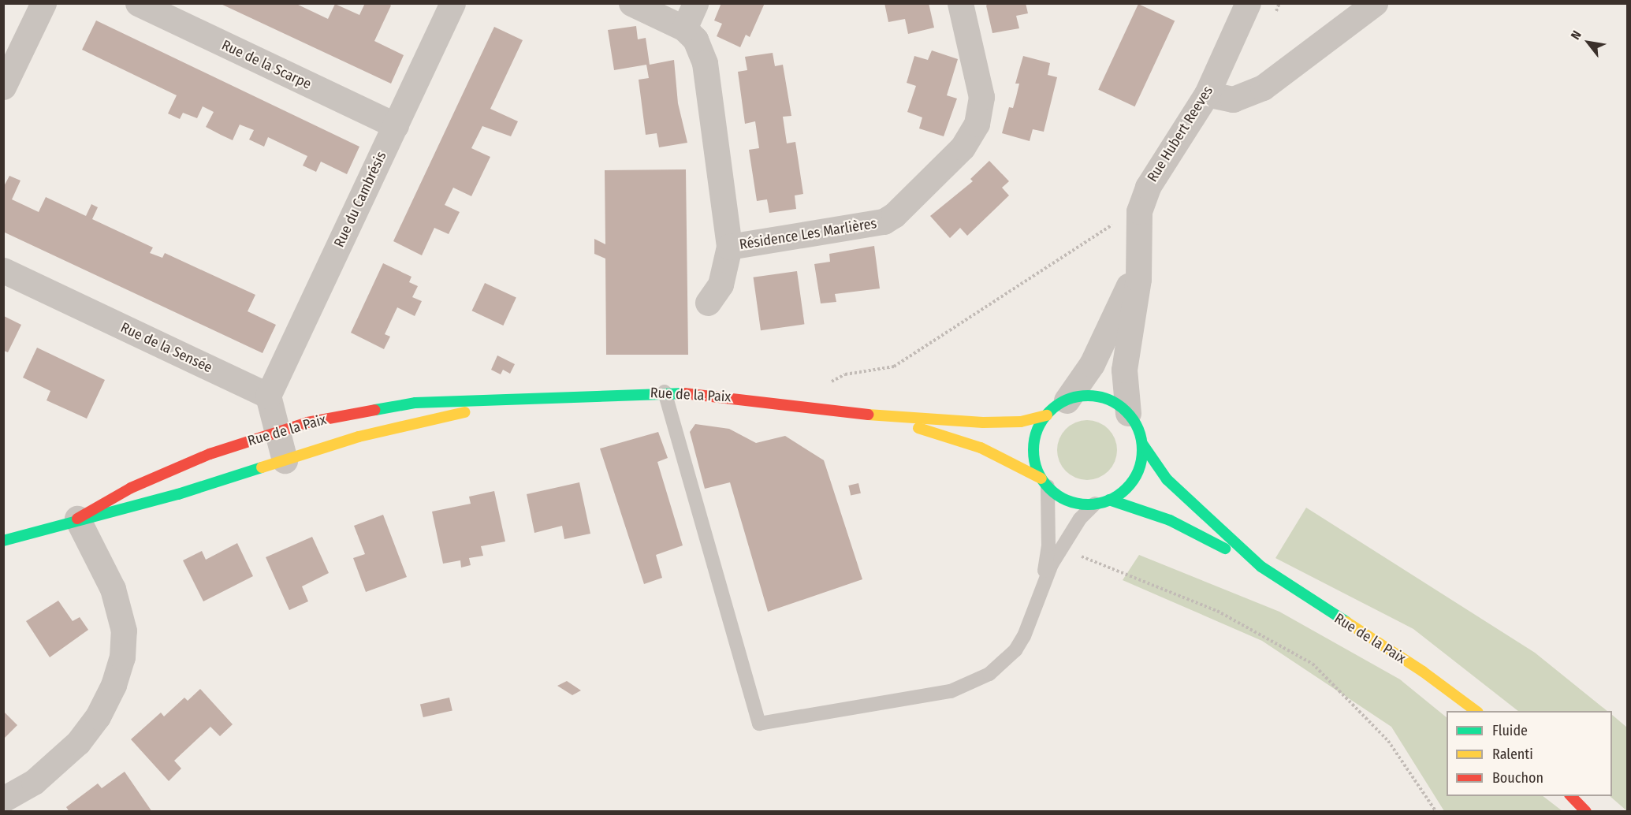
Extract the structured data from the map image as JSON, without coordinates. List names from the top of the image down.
{
  "streets": {
    "main road": ["Rue de la Paix"],
    "street": [
      "Rue de la Scarpe",
      "Rue Hubert Reeves",
      "Rue du Cambrésis",
      "Résidence Les Marlières",
      "Rue de la Sensée"
    ]
  },
  "crossings": [
    ["Rue de la Scarpe", "Rue du Cambrésis"],
    ["Rue Hubert Reeves", "Rue de la Paix"],
    ["Rue du Cambrésis", "Rue de la Sensée"]
  ],
  "legend": ["Fluide", "Ralenti", "Bouchon"],
  "north": "top left"
}
